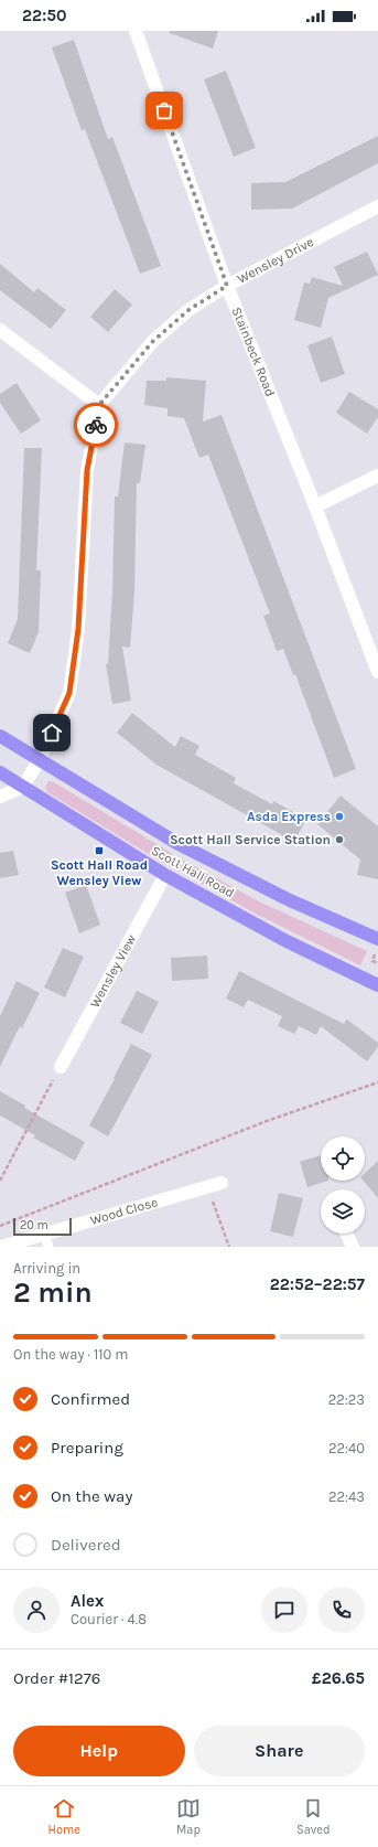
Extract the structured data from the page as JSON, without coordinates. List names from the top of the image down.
{
  "streets": {
    "highway": ["Scott Hall Road"],
    "street": [
      "Wensley Drive",
      "Stainbeck Road",
      "Wensley View",
      "Wood Close"
    ]
  },
  "crossings": [
    ["Wensley Drive", "Stainbeck Road"],
    ["Wensley Drive", "Scott Hall Road"],
    ["Scott Hall Road", "Wensley View"]
  ],
  "places": {
    "other": ["Asda Express", "Scott Hall Service Station"],
    "transit": ["Scott Hall Road Wensley View"]
  },
  "scale_bar": "20 m",
  "page": {
    "status": "22:50",
    "scale": "20 m",
    "heading": ["2 min", "Arriving in", "22:52–22:57"],
    "panel": [
      "Alex",
      "Courier · 4.8",
      "Order #1276",
      "£26.65"
    ],
    "bar": "On the way · 110 m",
    "list": [
      ["Confirmed", "22:23"],
      ["Preparing", "22:40"],
      ["On the way", "22:43"],
      "Delivered"
    ],
    "buttons": ["Help", "Share"],
    "tabs": ["Home", "Map", "Saved"]
  }
}
